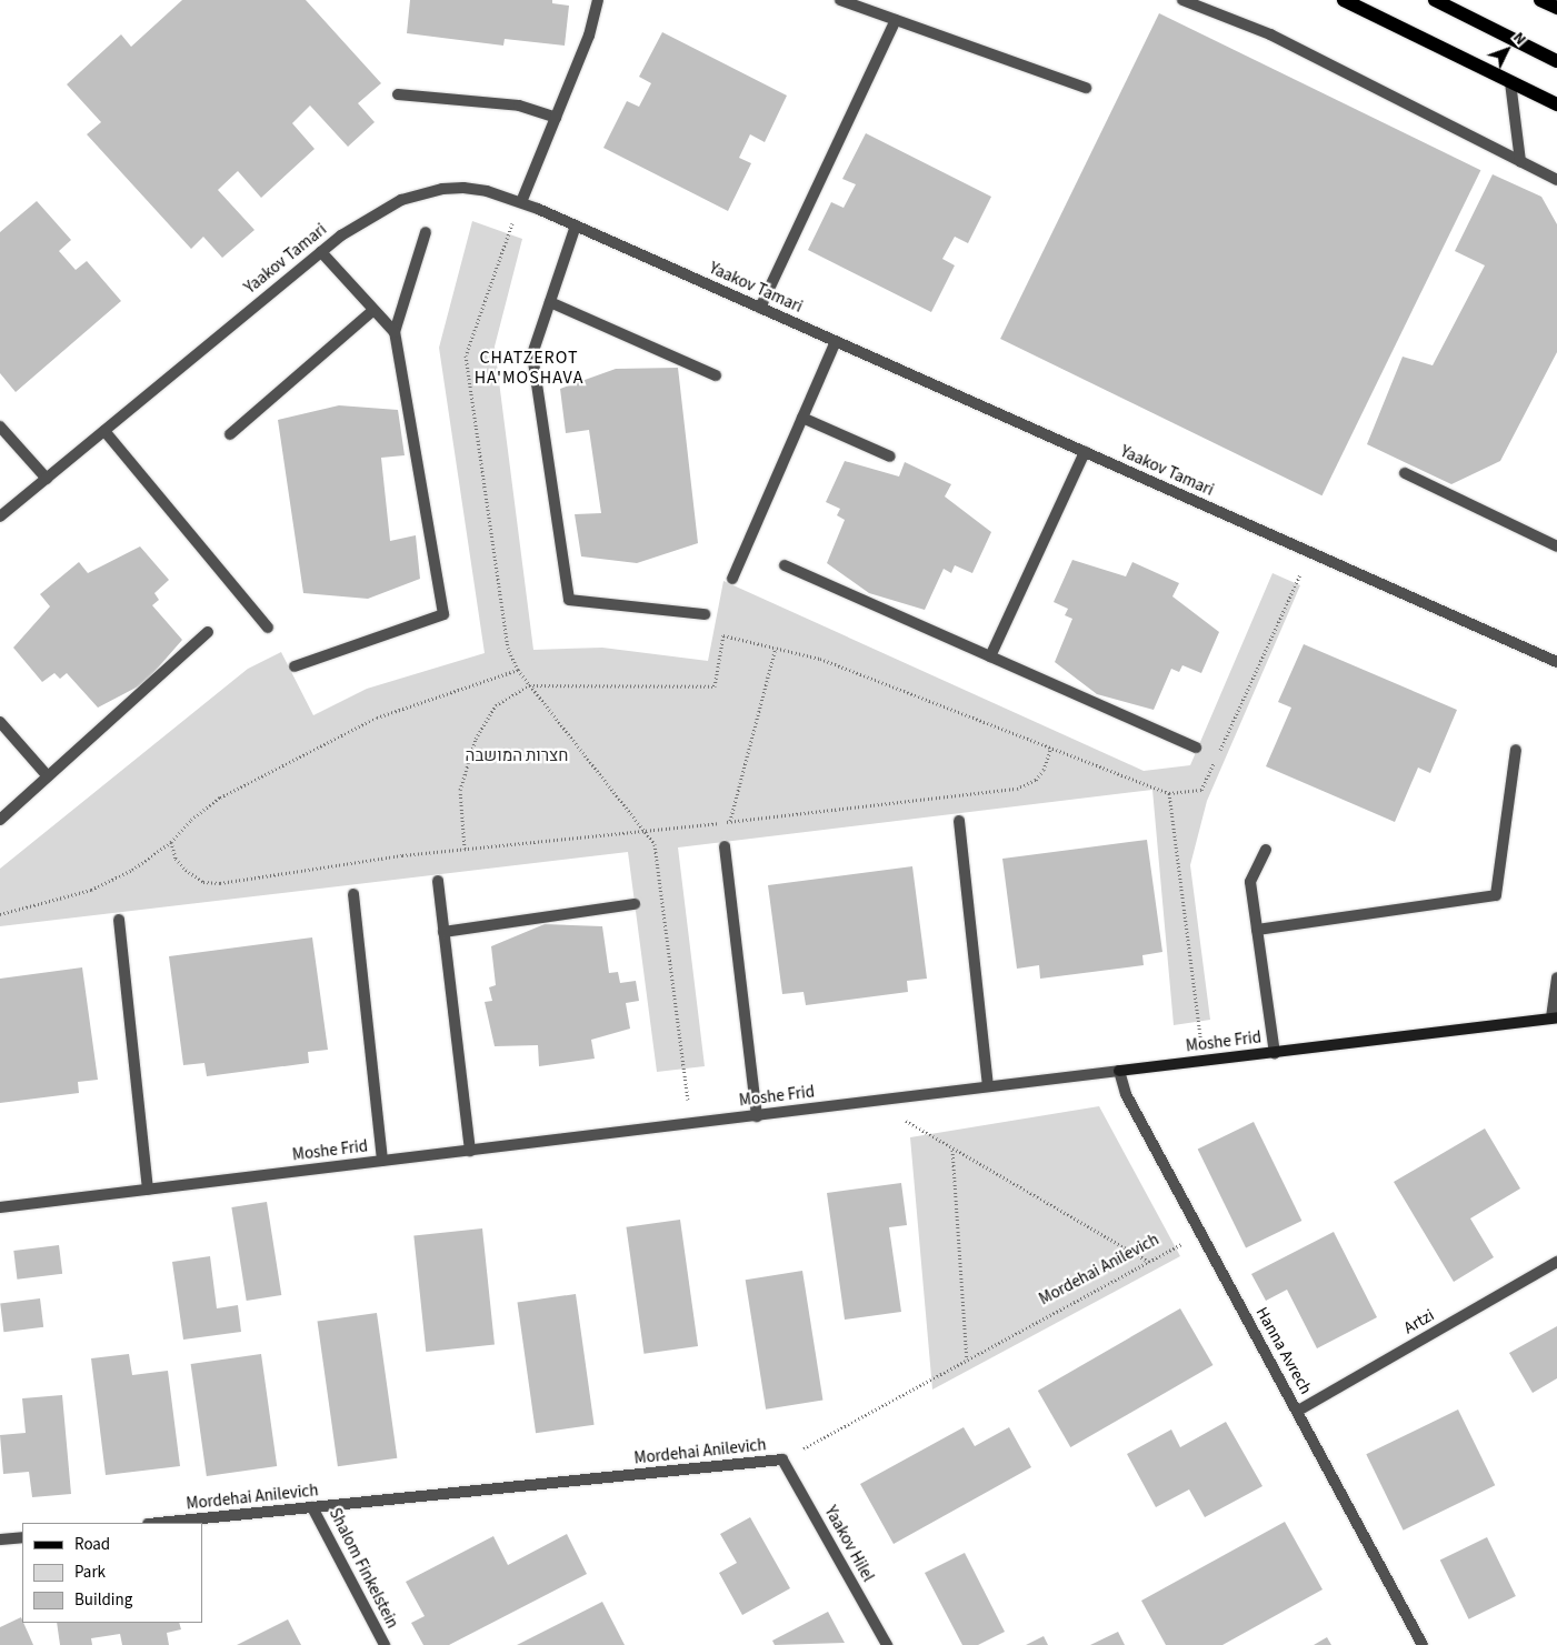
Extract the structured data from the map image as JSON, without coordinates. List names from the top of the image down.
{
  "streets": {
    "street": [
      "Yaakov Tamari",
      "Moshe Frid",
      "Mordehai Anilevich",
      "Artzi",
      "Hanna Avrech",
      "Yaakov Hilel",
      "Shalom Finkelstein"
    ]
  },
  "crossings": [
    ["Moshe Frid", "Hanna Avrech"],
    ["Mordehai Anilevich", "Hanna Avrech"],
    ["Mordehai Anilevich", "Yaakov Hilel"],
    ["Mordehai Anilevich", "Shalom Finkelstein"],
    ["Artzi", "Hanna Avrech"]
  ],
  "districts": ["CHATZEROT HA'MOSHAVA"],
  "parks": ["חצרות המושבה"],
  "legend": ["Road", "Park", "Building"],
  "north": "top right"
}
